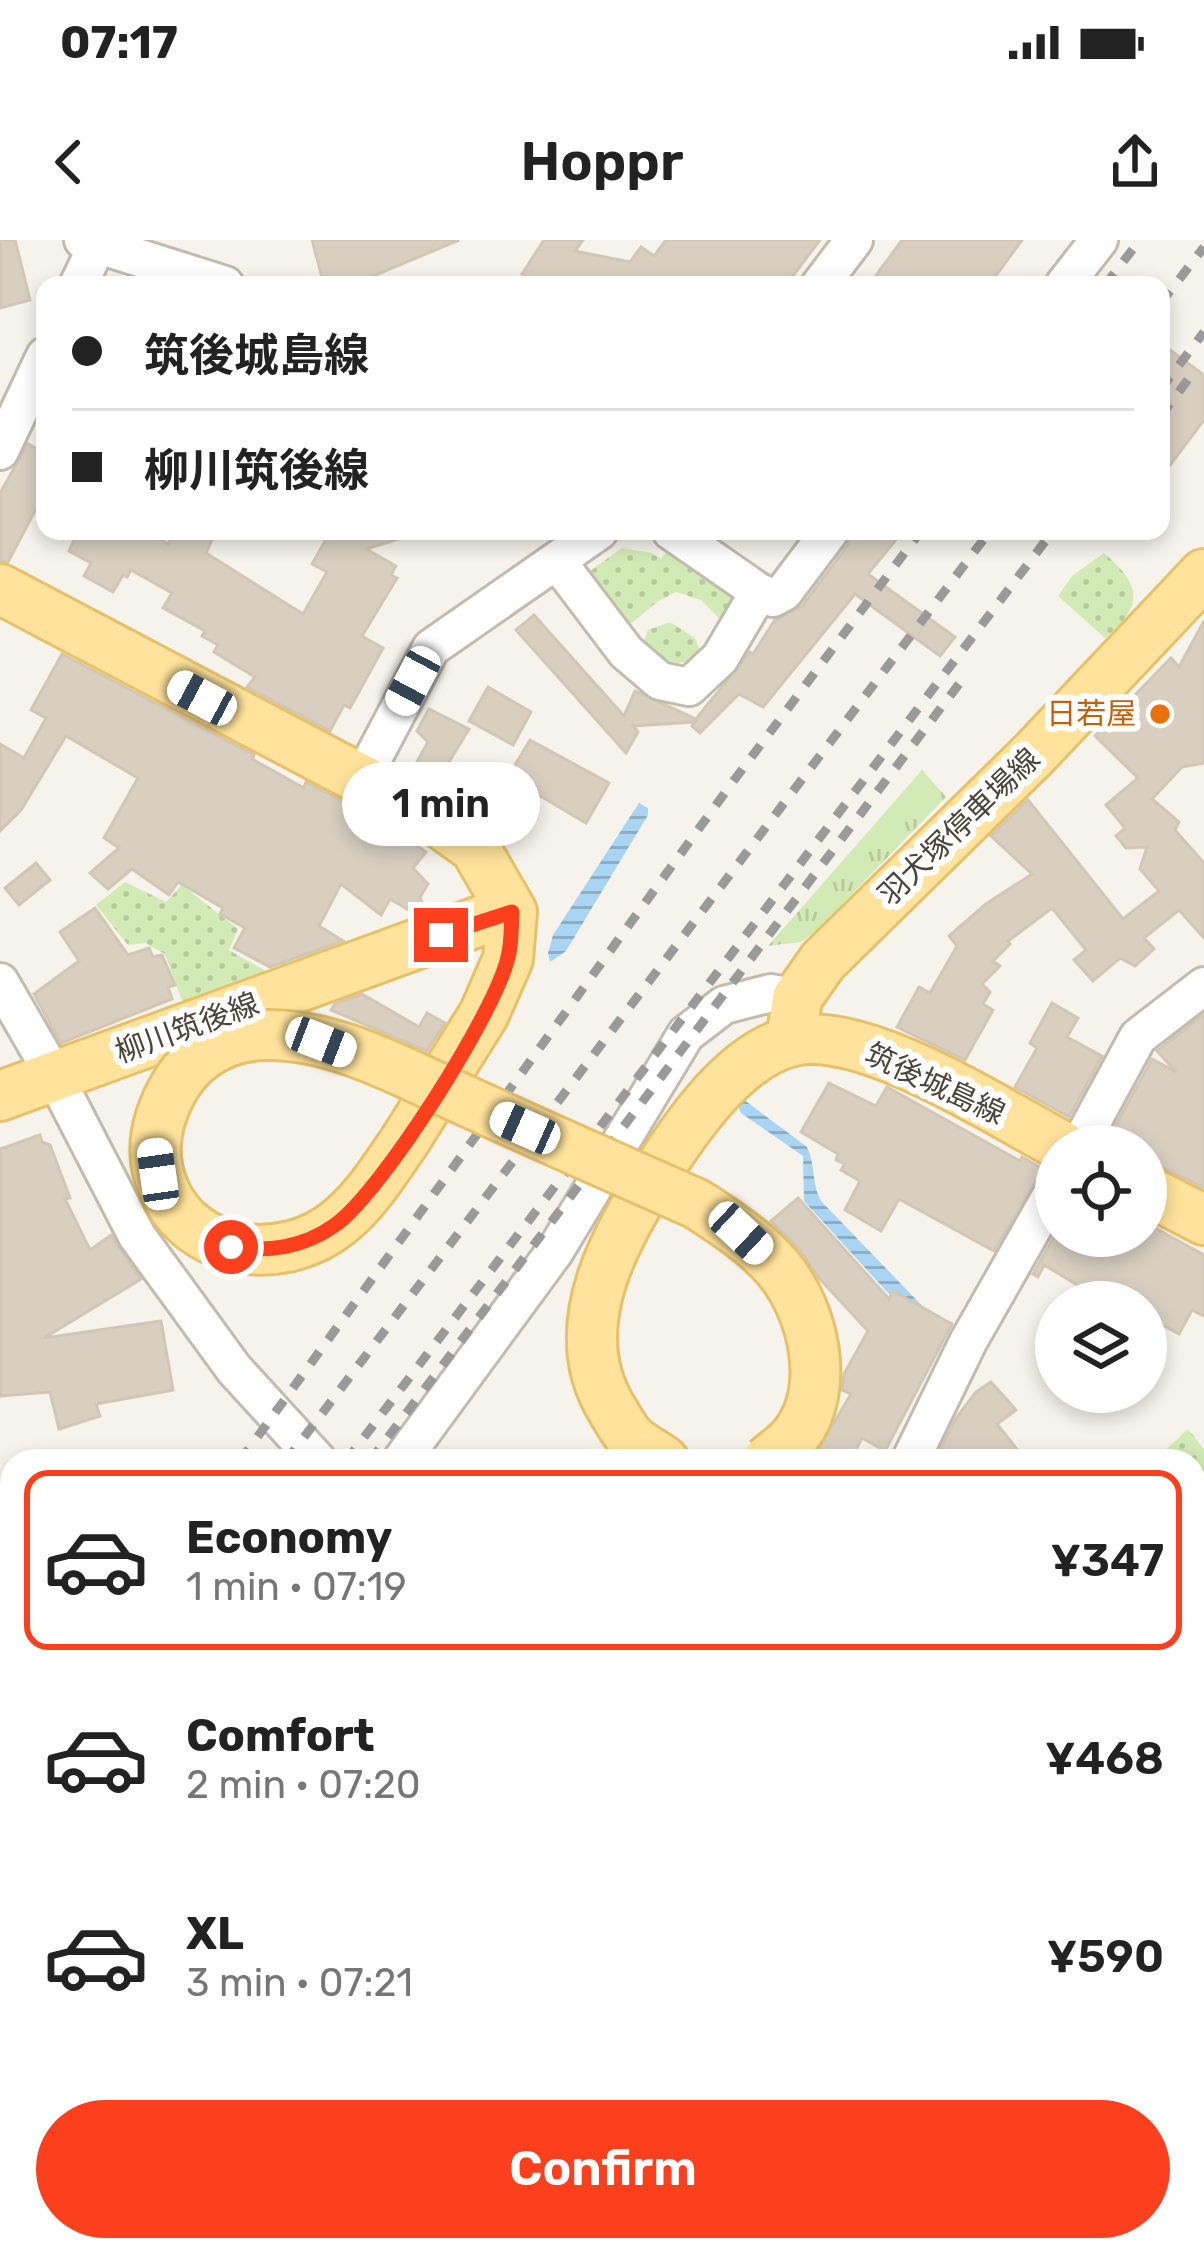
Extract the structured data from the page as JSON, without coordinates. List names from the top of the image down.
{
  "streets": {
    "main road": ["羽犬塚停車場線", "柳川筑後線", "筑後城島線"]
  },
  "crossings": [
    ["羽犬塚停車場線", "筑後城島線"]
  ],
  "places": ["日若屋"],
  "page": {
    "status": "07:17",
    "header": "Hoppr",
    "banner": ["筑後城島線", "柳川筑後線"],
    "bubble": "1 min",
    "list": [
      {
        "name": "Economy",
        "note": "1 min · 07:19",
        "value": "¥347"
      },
      {
        "name": "Comfort",
        "note": "2 min · 07:20",
        "value": "¥468"
      },
      {
        "name": "XL",
        "note": "3 min · 07:21",
        "value": "¥590"
      }
    ],
    "buttons": "Confirm"
  }
}
